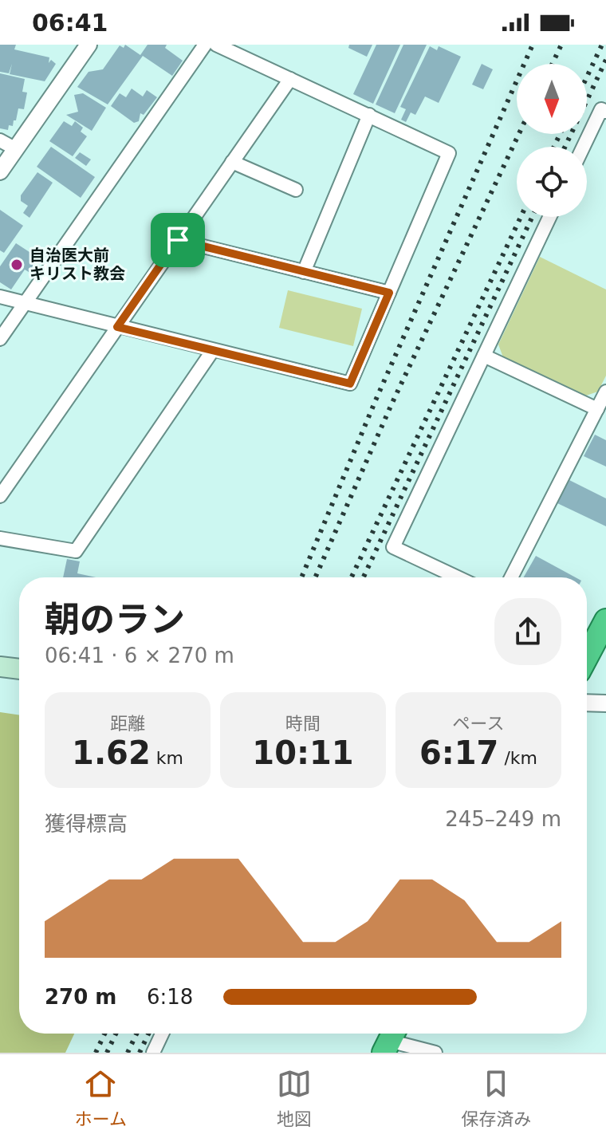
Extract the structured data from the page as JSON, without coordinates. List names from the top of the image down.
{
  "places": ["自治医大前 キリスト教会"],
  "north": "bottom",
  "page": {
    "status": "06:41",
    "heading": ["朝のラン", "06:41 · 6 × 270 m"],
    "stats": [
      ["距離", "1.62 km"],
      ["時間", "10:11"],
      ["ペース", "6:17 /km"]
    ],
    "chart": ["獲得標高", "245–249 m"],
    "list": [
      {
        "name": "270 m",
        "note": "6:18"
      }
    ],
    "tabs": ["ホーム", "地図", "保存済み"]
  }
}
